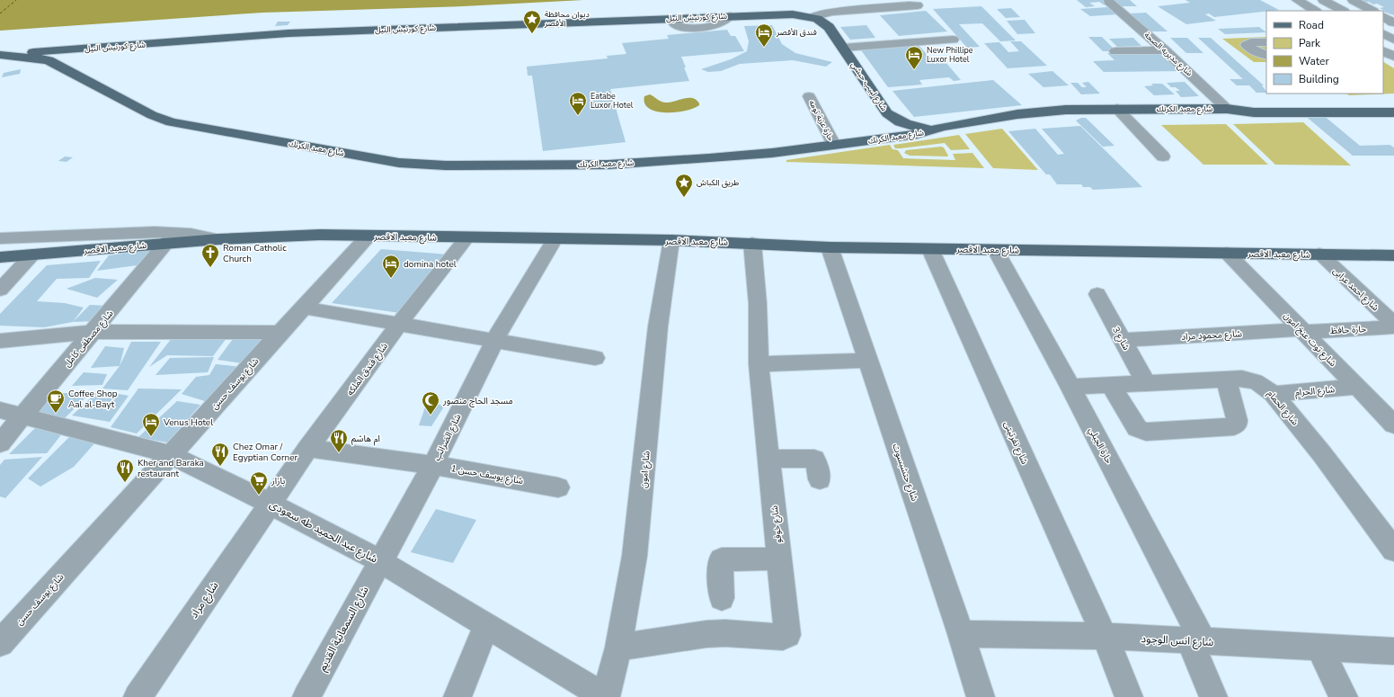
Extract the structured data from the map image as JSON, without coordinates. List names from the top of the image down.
{
  "streets": {
    "main road": [
      "شارع كورنيش النيل",
      "شارع لبيب حبشي",
      "شارع معبد الكرنك",
      "شارع معبد الاقصر"
    ],
    "street": [
      "شارع مديريه الصحة",
      "حارة عزبة تومه",
      "شارع احمد عرابى",
      "حارة حافظ",
      "شارع محمود مراد",
      "شارع مصطفى كامل",
      "شارع 3",
      "شارع توت عنخ امون",
      "شارع فندق الملكه",
      "شارع يوسف حسن",
      "شارع الحرام",
      "شارع الحمام",
      "شارع الضرائب",
      "شارع نفرتيتى",
      "حارة الجبلي",
      "شارع امون",
      "شارع حتشبسوت",
      "شارع يوسف حسن 1",
      "شارع خوفو",
      "شارع عبد الحميد طه سعودى",
      "شارع مراد",
      "شارع السمعانية القديم",
      "شارع انس الوجود"
    ]
  },
  "crossings": [
    ["شارع كورنيش النيل", "شارع لبيب حبشي"],
    ["شارع كورنيش النيل", "شارع معبد الكرنك"],
    ["شارع مديريه الصحة", "شارع معبد الكرنك"],
    ["شارع لبيب حبشي", "شارع معبد الكرنك"],
    ["شارع معبد الكرنك", "حارة عزبة تومه"],
    ["شارع معبد الاقصر", "شارع احمد عرابى"],
    ["شارع معبد الاقصر", "شارع مصطفى كامل"],
    ["شارع معبد الاقصر", "شارع توت عنخ امون"],
    ["شارع معبد الاقصر", "شارع فندق الملكه"],
    ["شارع معبد الاقصر", "شارع يوسف حسن"],
    ["شارع معبد الاقصر", "شارع الضرائب"],
    ["شارع معبد الاقصر", "شارع نفرتيتى"],
    ["شارع معبد الاقصر", "حارة الجبلي"],
    ["شارع معبد الاقصر", "شارع امون"],
    ["شارع معبد الاقصر", "شارع حتشبسوت"],
    ["شارع معبد الاقصر", "شارع خوفو"],
    ["حارة حافظ", "شارع محمود مراد"],
    ["حارة حافظ", "شارع توت عنخ امون"],
    ["شارع محمود مراد", "شارع 3"],
    ["شارع محمود مراد", "شارع توت عنخ امون"],
    ["شارع مصطفى كامل", "شارع عبد الحميد طه سعودى"],
    ["شارع 3", "شارع الحمام"],
    ["شارع توت عنخ امون", "شارع الحرام"],
    ["شارع فندق الملكه", "شارع يوسف حسن 1"],
    ["شارع فندق الملكه", "شارع عبد الحميد طه سعودى"],
    ["شارع فندق الملكه", "شارع مراد"],
    ["شارع يوسف حسن", "شارع عبد الحميد طه سعودى"],
    ["شارع الحرام", "شارع الحمام"],
    ["شارع الحمام", "حارة الجبلي"],
    ["شارع الضرائب", "شارع يوسف حسن 1"],
    ["شارع الضرائب", "شارع عبد الحميد طه سعودى"],
    ["شارع الضرائب", "شارع السمعانية القديم"],
    ["شارع نفرتيتى", "شارع انس الوجود"],
    ["حارة الجبلي", "شارع انس الوجود"],
    ["شارع امون", "شارع خوفو"],
    ["شارع امون", "شارع عبد الحميد طه سعودى"],
    ["شارع حتشبسوت", "شارع انس الوجود"],
    ["شارع عبد الحميد طه سعودى", "شارع مراد"],
    ["شارع عبد الحميد طه سعودى", "شارع السمعانية القديم"]
  ],
  "places": {
    "place": ["ديوان محافظة الأقصر", "طريق الكباش"],
    "hotel": [
      "فندق الأقصر",
      "New Phillipe Luxor Hotel",
      "Eatabe Luxor Hotel",
      "domina hotel",
      "Venus Hotel"
    ],
    "church": ["Roman Catholic Church"],
    "cafe": ["Coffee Shop Aal al‑Bayt"],
    "mosque": ["مسجد الحاج منصور"],
    "restaurant": ["ام هاشم", "Chez Omar / Egyptian Corner", "Kher and Baraka restaurant"],
    "supermarket": ["بازار"]
  },
  "legend": [
    "Road",
    "Park",
    "Water",
    "Building"
  ]
}
